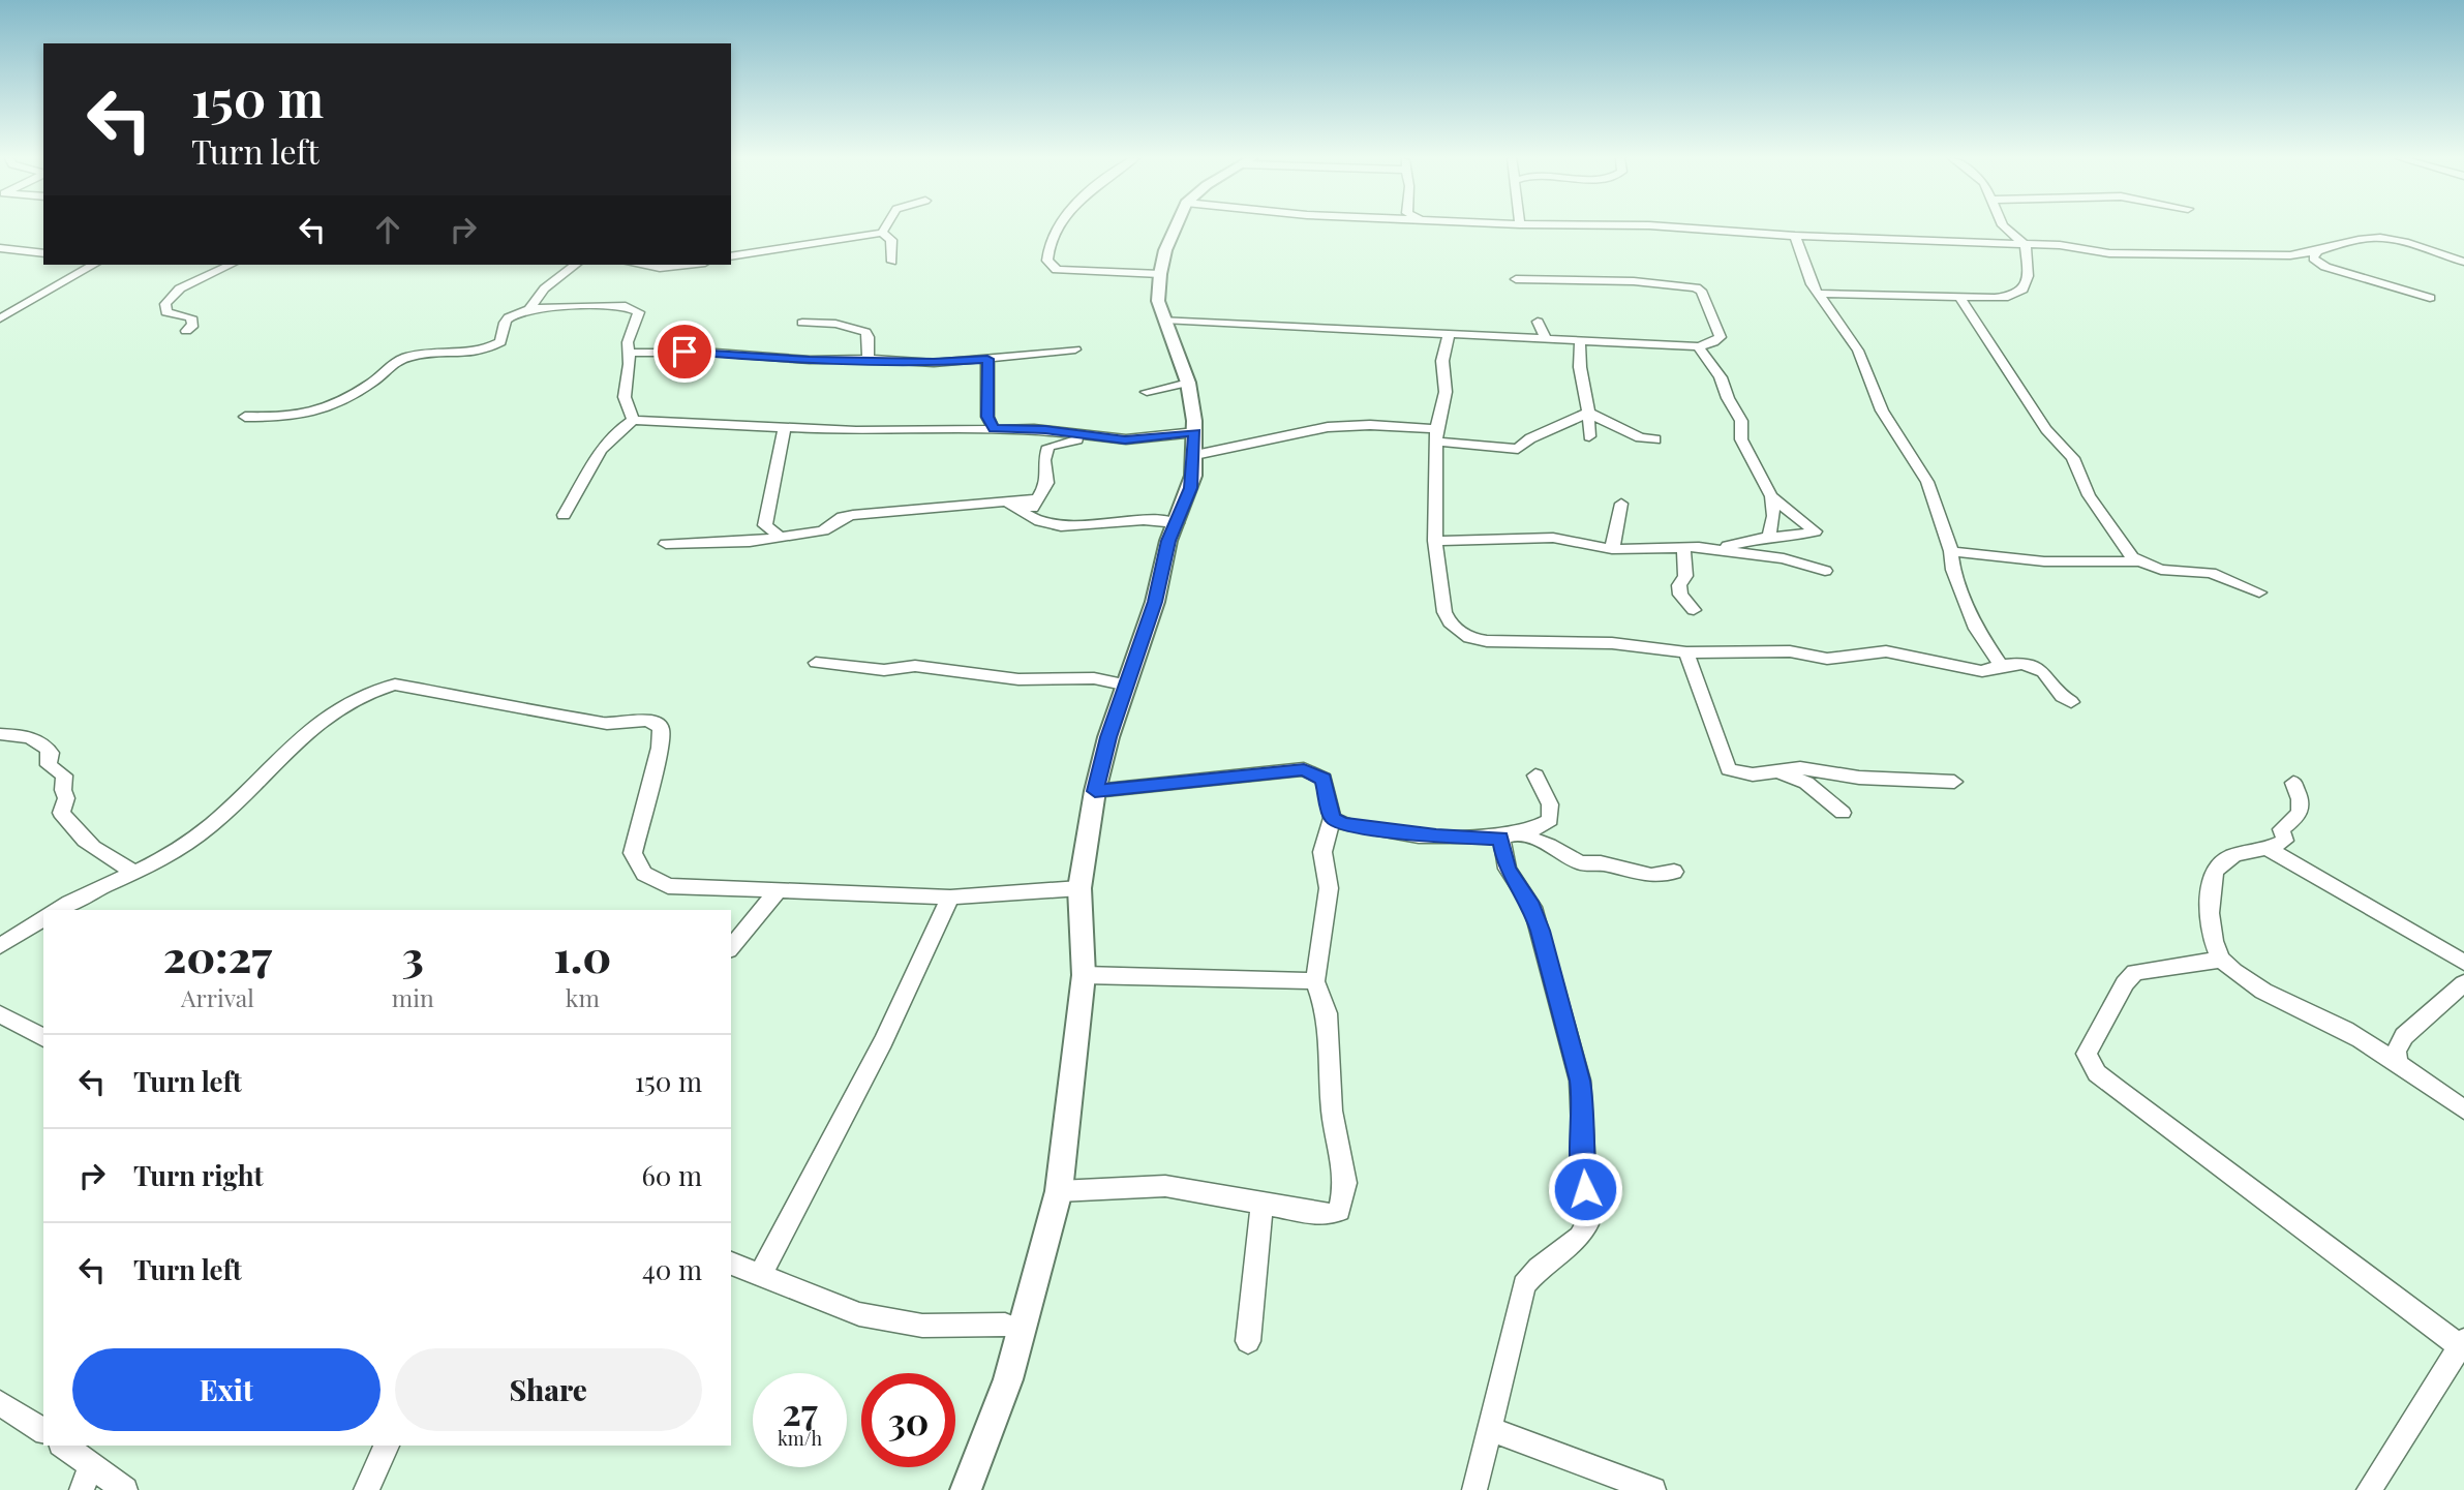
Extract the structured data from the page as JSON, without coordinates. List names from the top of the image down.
{
  "page": {
    "turn": ["150 m", "Turn left"],
    "eta": [
      "20:27",
      "Arrival",
      "3",
      "min",
      "1.0",
      "km"
    ],
    "list": [
      {
        "name": "Turn left",
        "value": "150 m"
      },
      {
        "name": "Turn right",
        "value": "60 m"
      },
      {
        "name": "Turn left",
        "value": "40 m"
      }
    ],
    "buttons": ["Exit", "Share"],
    "speed": "27 km/h",
    "limit": "30"
  }
}
